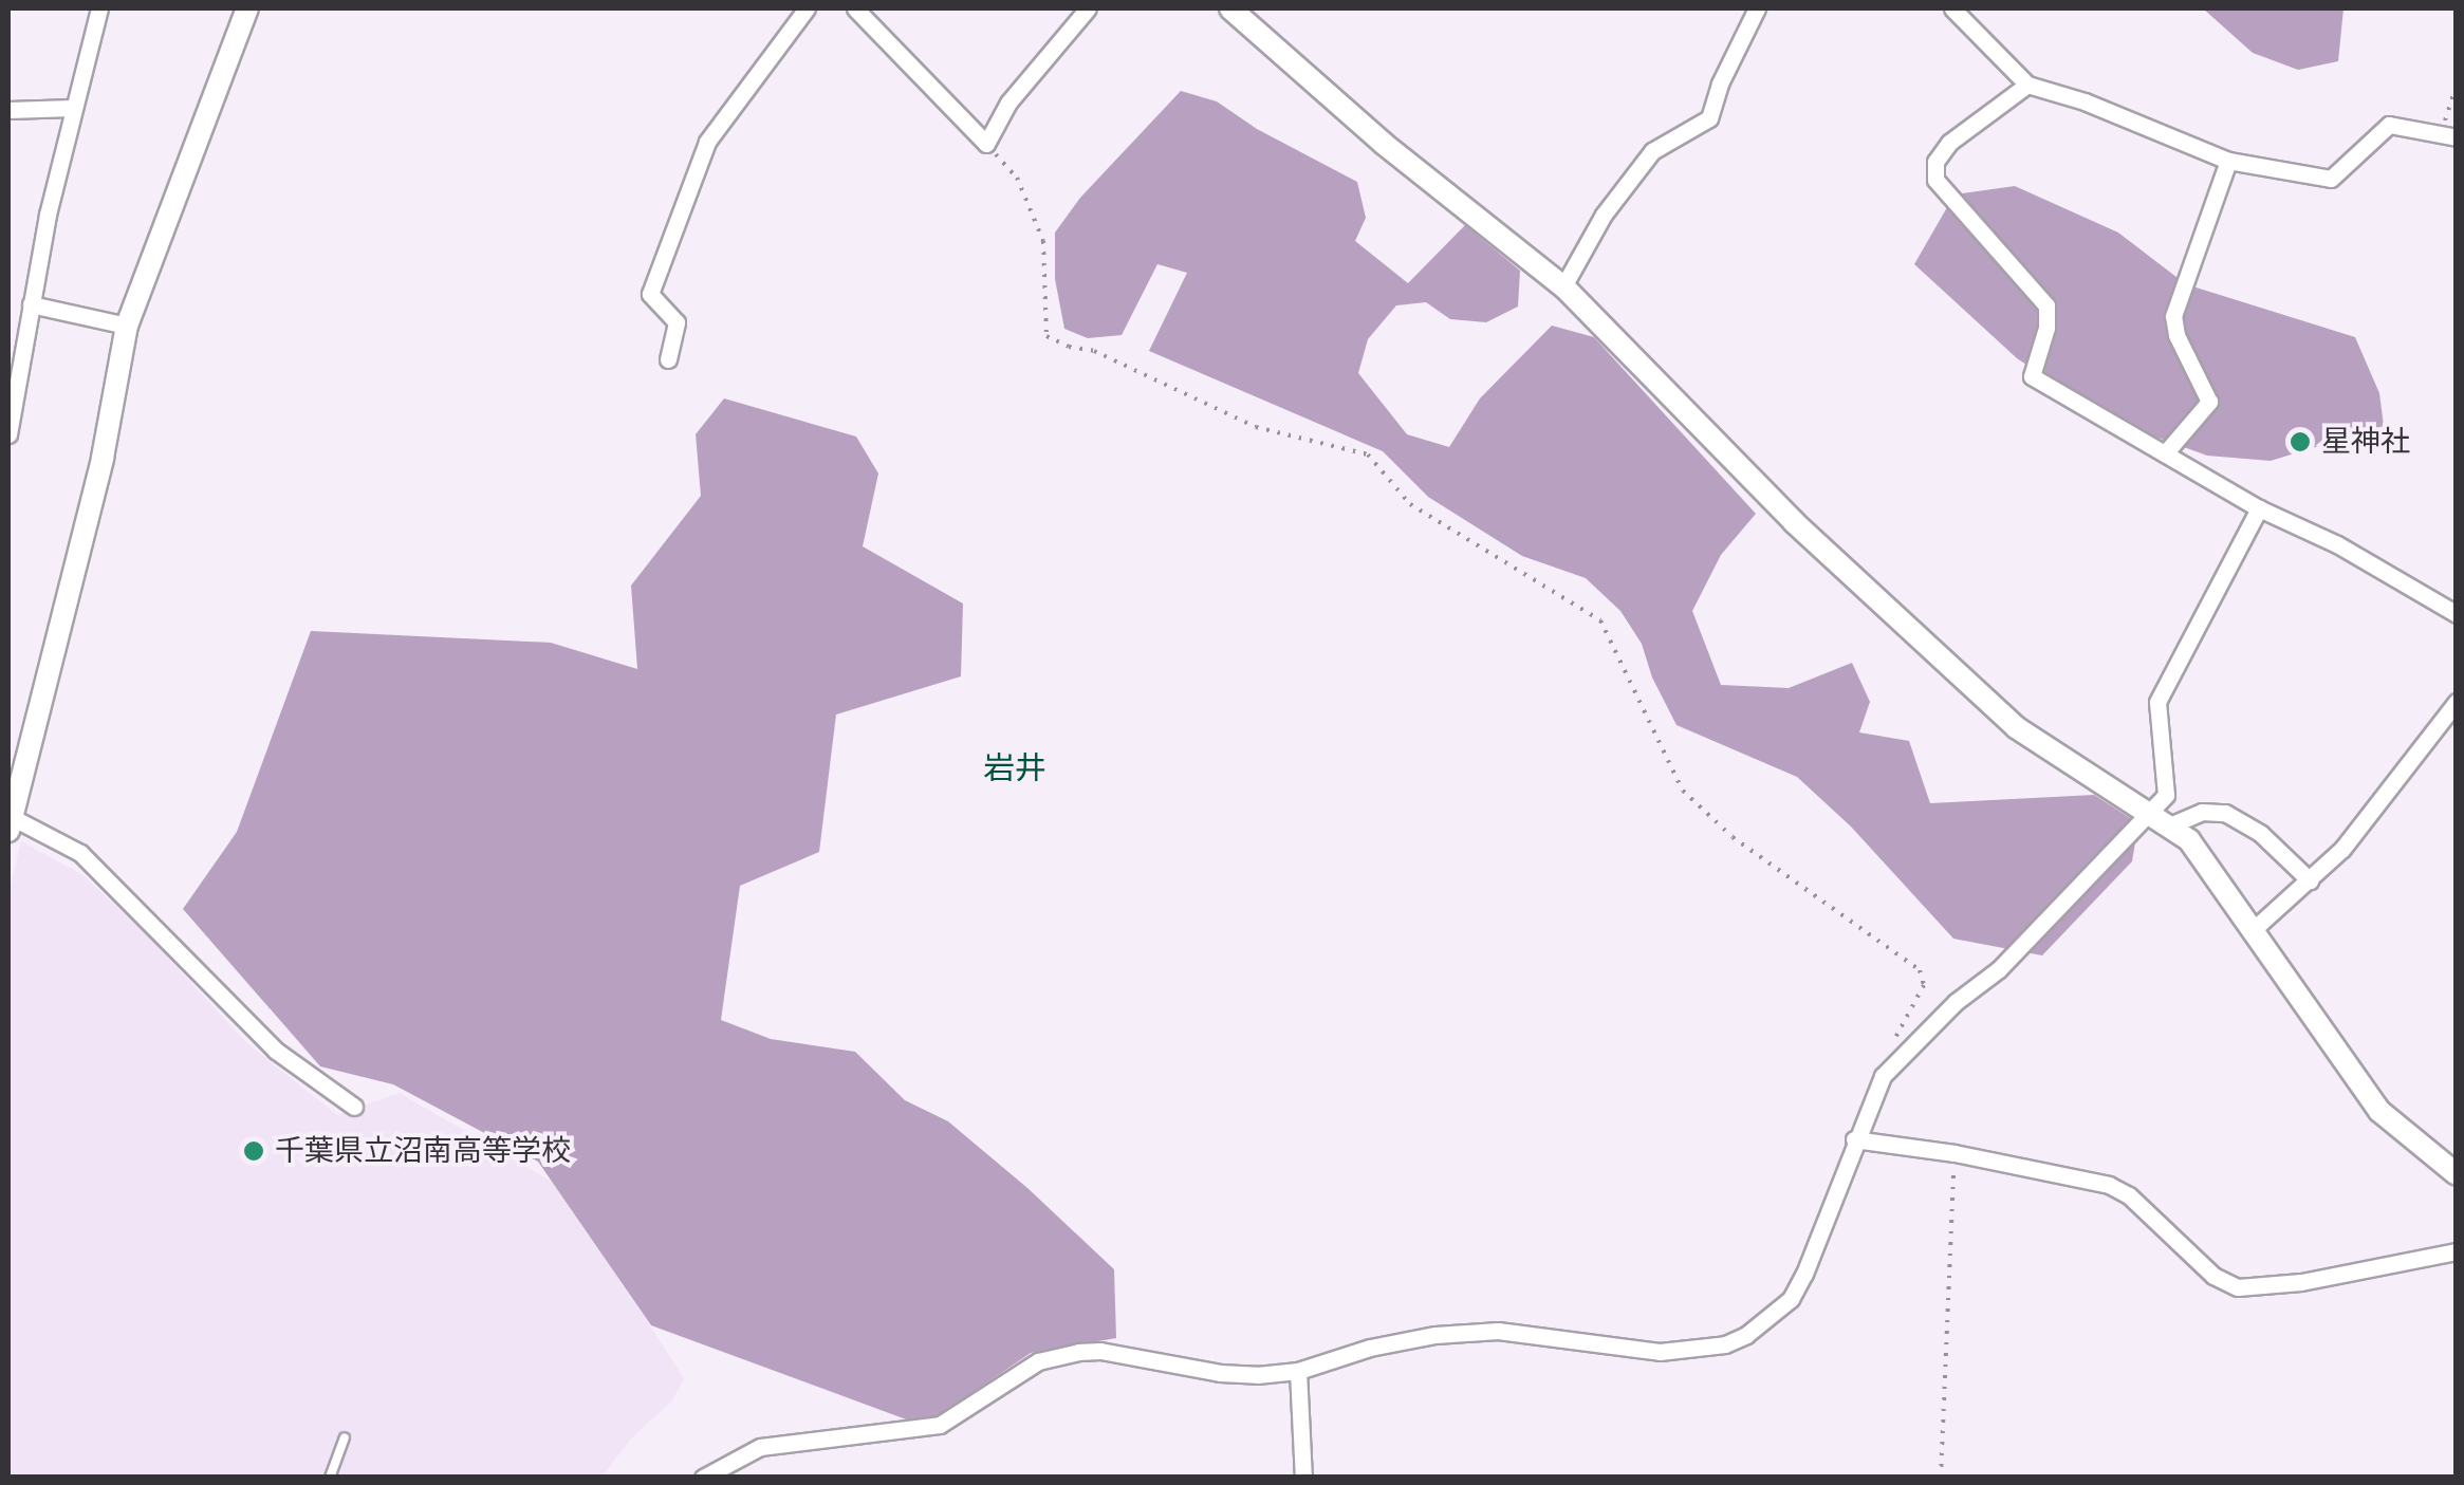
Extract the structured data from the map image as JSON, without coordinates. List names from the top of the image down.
{
  "districts": ["岩井"],
  "places": ["星神社", "千葉県立沼南高等学校"]
}
